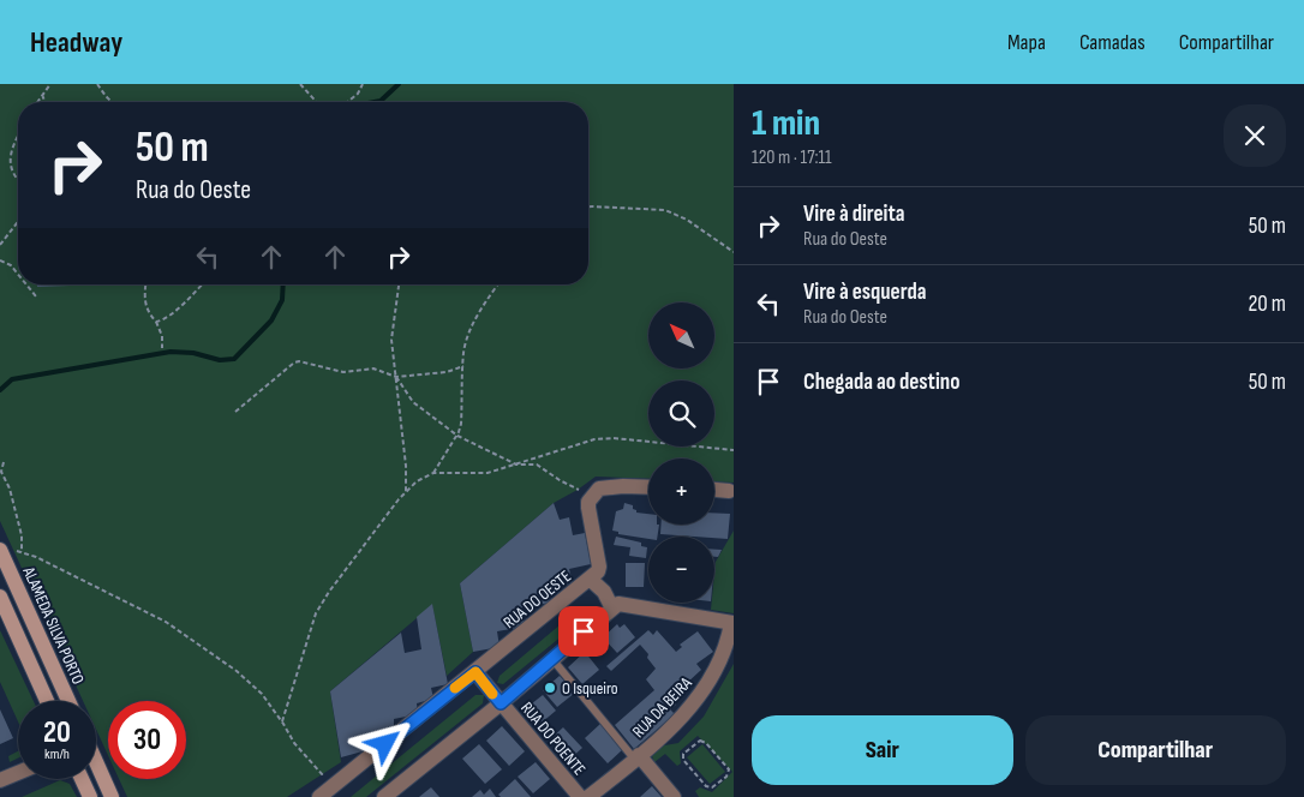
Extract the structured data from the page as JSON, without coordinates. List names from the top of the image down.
{
  "streets": {
    "main road": ["ALAMEDA SILVA PORTO"],
    "street": ["RUA DO OESTE", "RUA DA BEIRA", "RUA DO POENTE"]
  },
  "places": ["O Isqueiro"],
  "north": "top left",
  "page": {
    "header": "Headway",
    "nav": ["Mapa", "Camadas", "Compartilhar"],
    "heading": ["1 min", "120 m · 17:11"],
    "turn": ["50 m", "Rua do Oeste"],
    "list": [
      {
        "name": "Vire à direita",
        "note": "Rua do Oeste",
        "value": "50 m"
      },
      {
        "name": "Vire à esquerda",
        "note": "Rua do Oeste",
        "value": "20 m"
      },
      {
        "name": "Chegada ao destino",
        "value": "50 m"
      }
    ],
    "map_buttons": ["+", "−"],
    "speed": "20 km/h",
    "limit": "30",
    "buttons": ["Sair", "Compartilhar"]
  }
}
